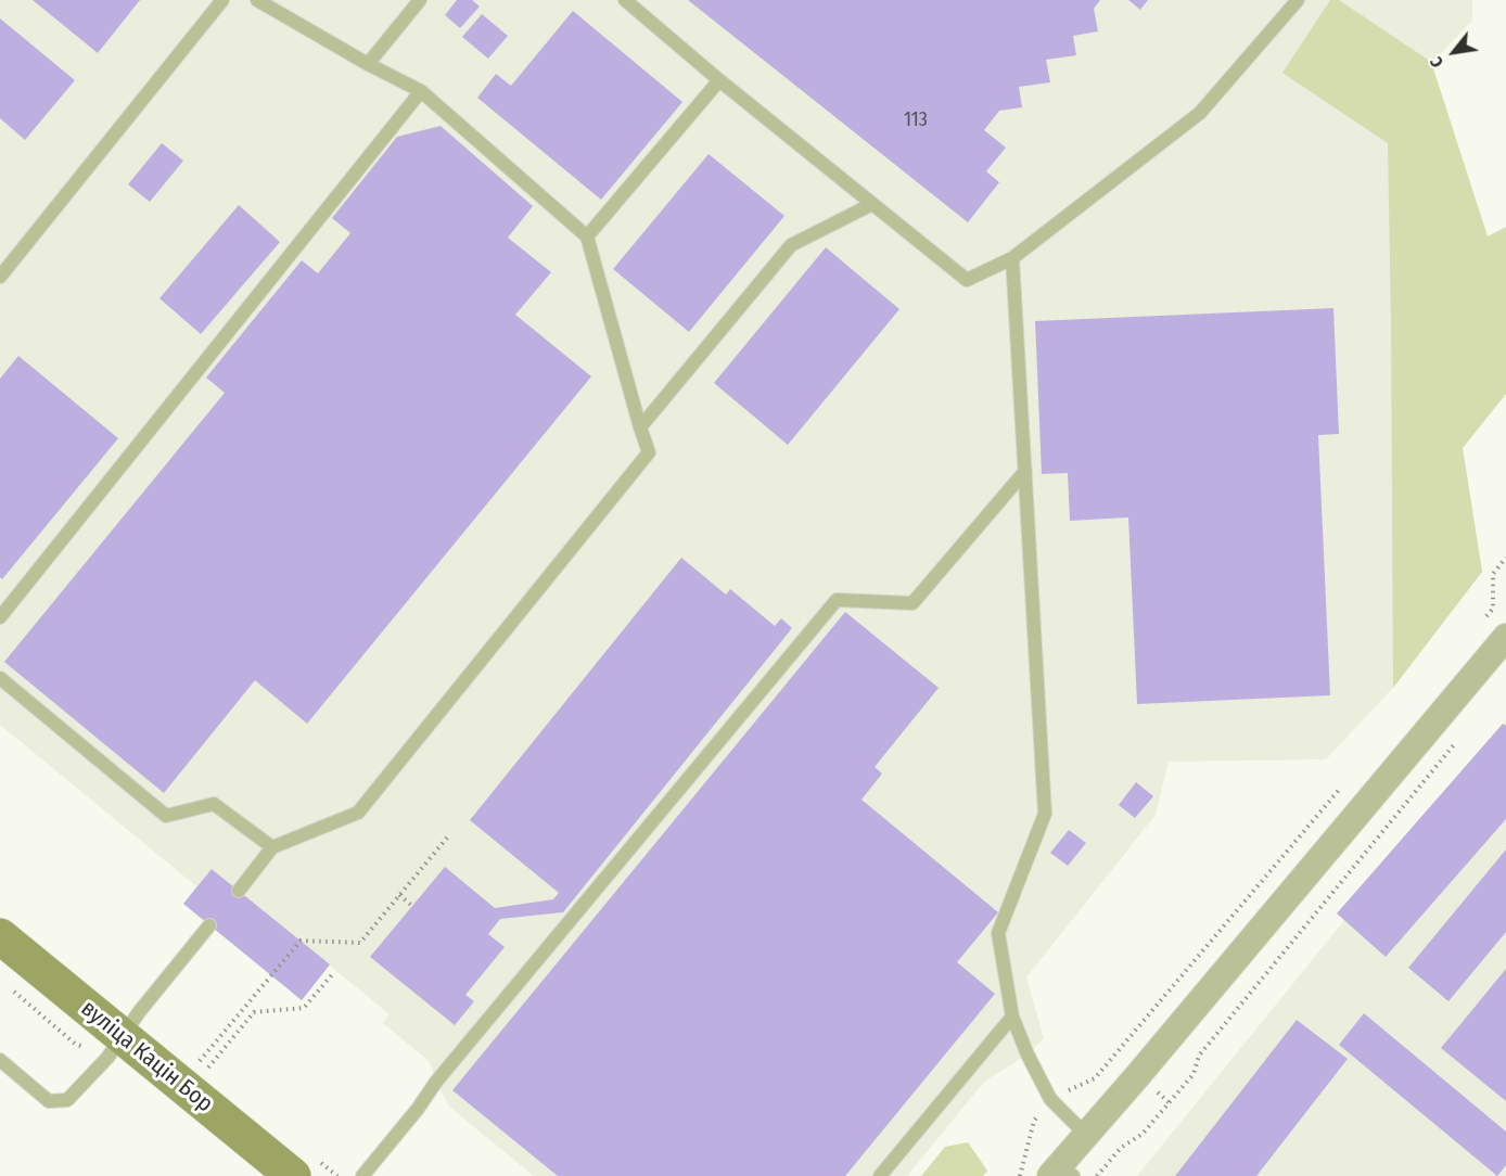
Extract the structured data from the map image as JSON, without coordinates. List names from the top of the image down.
{
  "streets": {
    "main road": ["вуліца Кацін Бор"]
  },
  "house_numbers": ["113"],
  "north": "bottom left"
}
